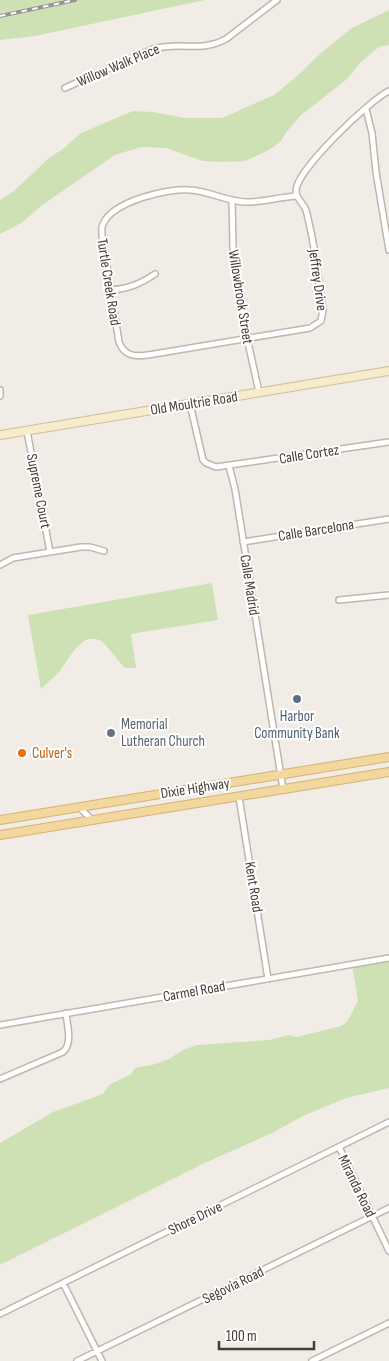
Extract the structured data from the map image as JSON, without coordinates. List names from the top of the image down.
{
  "streets": {
    "main road": ["Old Moultrie Road", "Dixie Highway"],
    "street": [
      "Willow Walk Place",
      "Jeffrey Drive",
      "Turtle Creek Road",
      "Willowbrook Street",
      "Calle Cortez",
      "Supreme Court",
      "Calle Barcelona",
      "Calle Madrid",
      "Kent Road",
      "Carmel Road",
      "Miranda Road",
      "Shore Drive",
      "Segovia Road"
    ]
  },
  "crossings": [
    ["Jeffrey Drive", "Turtle Creek Road"],
    ["Jeffrey Drive", "Willowbrook Street"],
    ["Turtle Creek Road", "Willowbrook Street"],
    ["Willowbrook Street", "Old Moultrie Road"],
    ["Old Moultrie Road", "Supreme Court"],
    ["Calle Cortez", "Calle Madrid"],
    ["Calle Barcelona", "Calle Madrid"],
    ["Calle Madrid", "Dixie Highway"],
    ["Kent Road", "Carmel Road"],
    ["Miranda Road", "Shore Drive"],
    ["Miranda Road", "Segovia Road"]
  ],
  "places": ["Harbor Community Bank", "Memorial Lutheran Church", "Culver's"],
  "scale_bar": "100 m"
}
